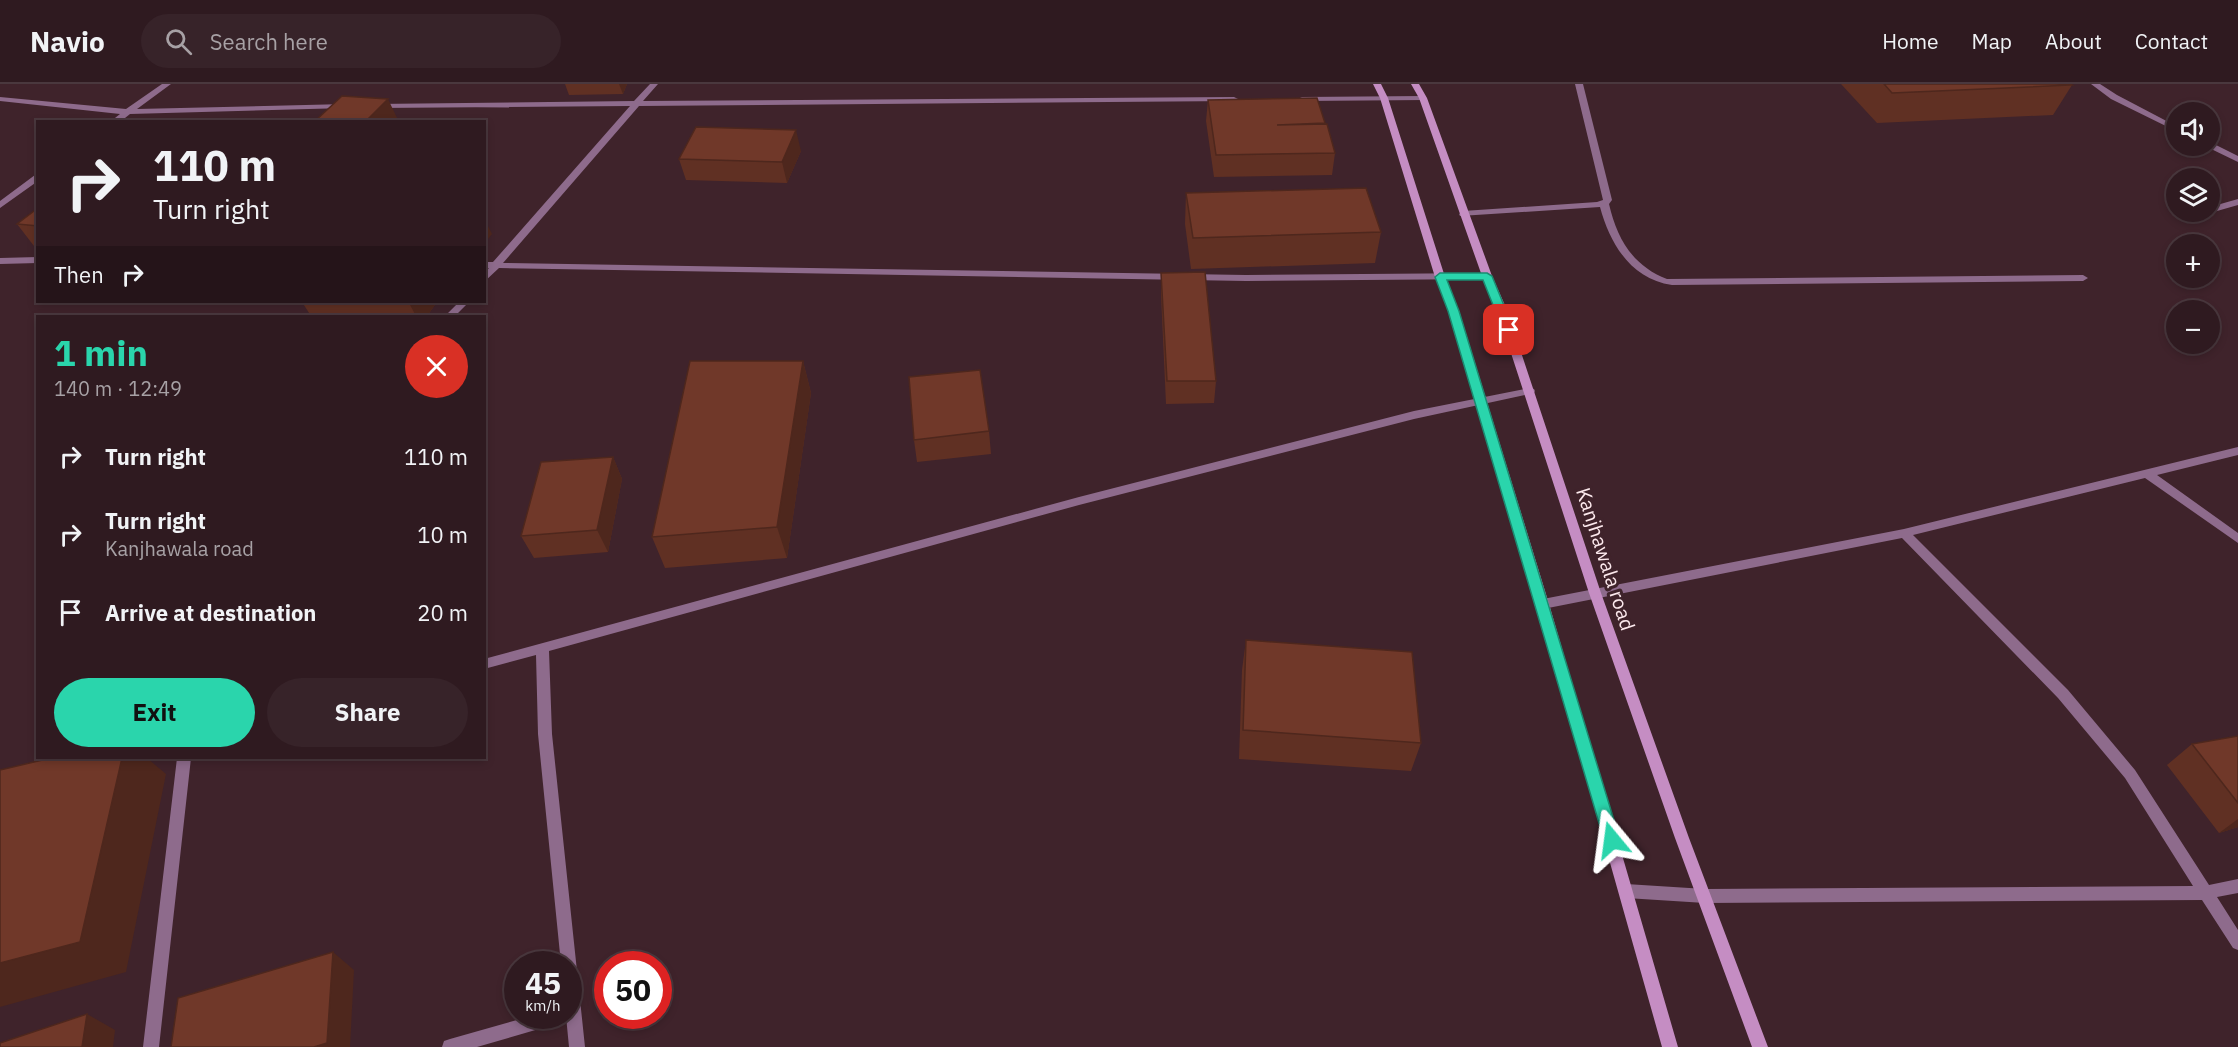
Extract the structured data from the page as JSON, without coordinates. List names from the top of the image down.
{
  "streets": {
    "main road": ["Kanjhawala road"]
  },
  "page": {
    "header": "Navio",
    "search": "Search here",
    "nav": [
      "Home",
      "Map",
      "About",
      "Contact"
    ],
    "map_buttons": ["+", "−"],
    "turn": ["110 m", "Turn right"],
    "then": "Then",
    "heading": ["1 min", "140 m · 12:49"],
    "list": [
      {
        "name": "Turn right",
        "value": "110 m"
      },
      {
        "name": "Turn right",
        "note": "Kanjhawala road",
        "value": "10 m"
      },
      {
        "name": "Arrive at destination",
        "value": "20 m"
      }
    ],
    "buttons": ["Exit", "Share"],
    "speed": "45 km/h",
    "limit": "50"
  }
}
